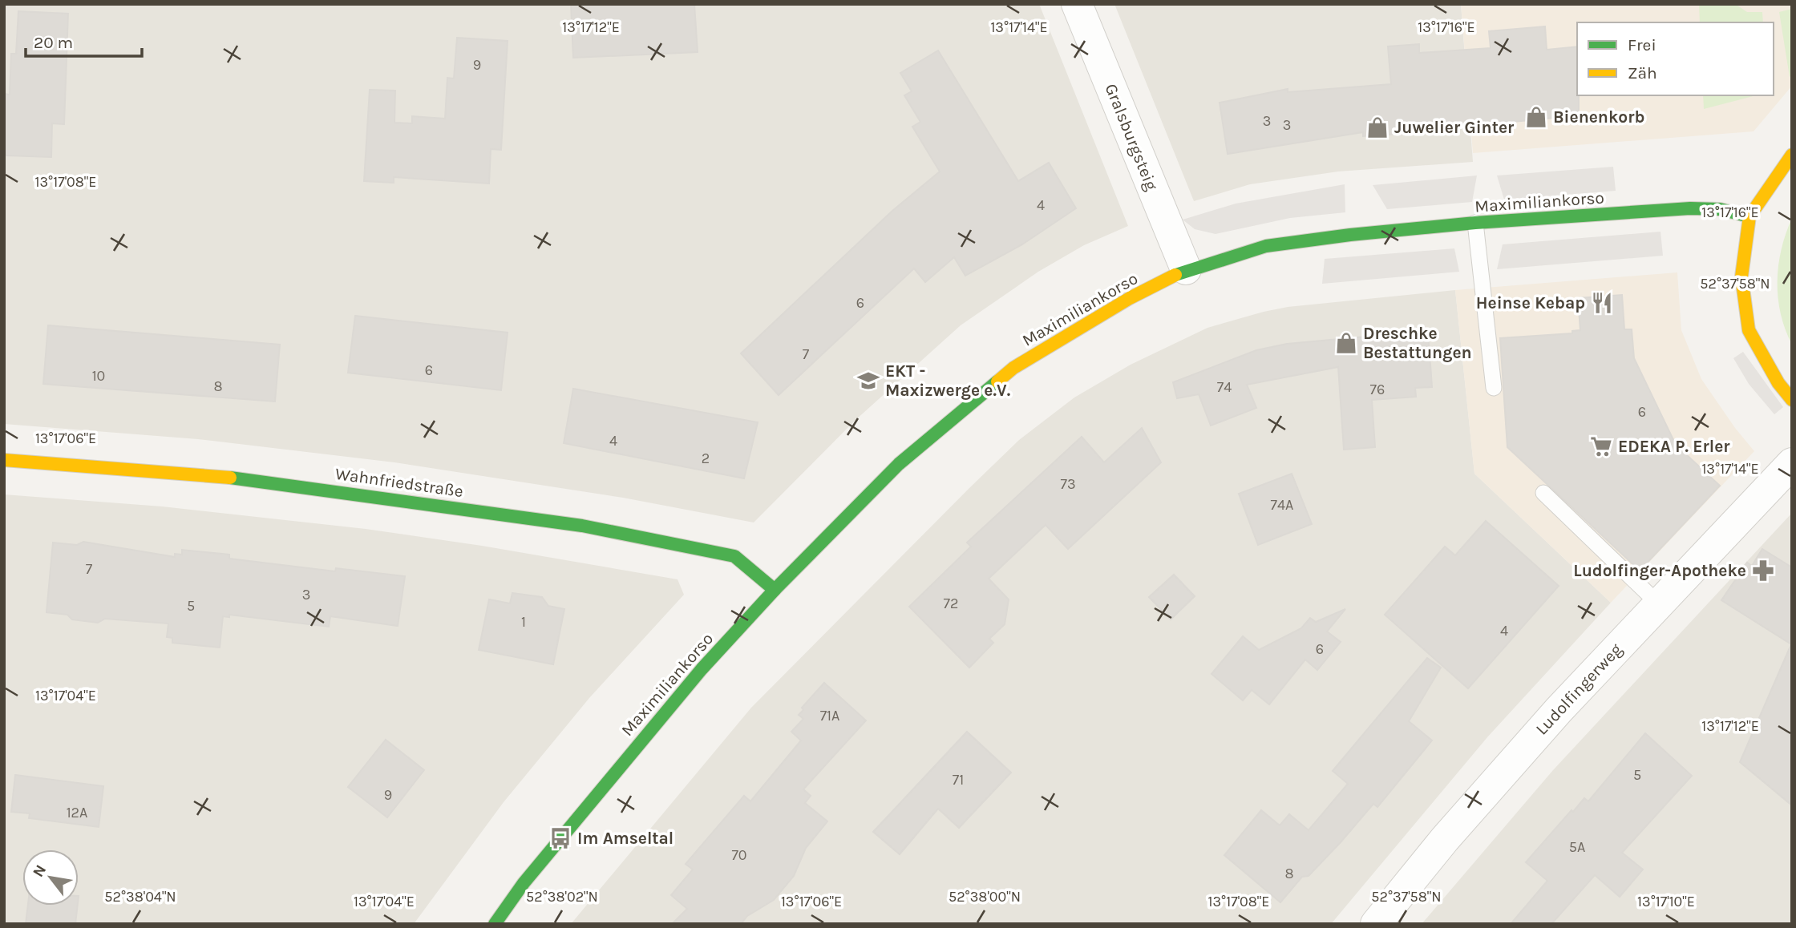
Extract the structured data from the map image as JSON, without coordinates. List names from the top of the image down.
{
  "streets": {
    "street": [
      "Gralsburgsteig",
      "Maximiliankorso",
      "Wahnfriedstraße",
      "Ludolfingerweg"
    ]
  },
  "crossings": [
    ["Gralsburgsteig", "Maximiliankorso"],
    ["Maximiliankorso", "Wahnfriedstraße"]
  ],
  "places": {
    "shop": ["Bienenkorb", "Juwelier Ginter", "Dreschke Bestattungen"],
    "restaurant": ["Heinse Kebap"],
    "school or university": ["EKT - Maxizwerge e.V."],
    "supermarket": ["EDEKA P. Erler"],
    "pharmacy": ["Ludolfinger-Apotheke"],
    "bus stop": ["Im Amseltal"]
  },
  "house_numbers": [
    "9",
    "3",
    "3",
    "4",
    "6",
    "7",
    "6",
    "10",
    "8",
    "74",
    "76",
    "6",
    "4",
    "2",
    "73",
    "74A",
    "7",
    "3",
    "72",
    "5",
    "1",
    "4",
    "6",
    "71A",
    "5",
    "71",
    "9",
    "12A",
    "5A",
    "70",
    "8"
  ],
  "legend": ["Frei", "Zäh"],
  "scale_bar": "20 m",
  "north": "top left",
  "coordinates": [
    "13°17'12\"E",
    "13°17'14\"E",
    "13°17'16\"E",
    "13°17'08\"E",
    "52°37'58\"N",
    "13°17'06\"E",
    "13°17'04\"E",
    "52°38'04\"N",
    "52°38'02\"N",
    "52°38'00\"N",
    "13°17'10\"E"
  ]
}
